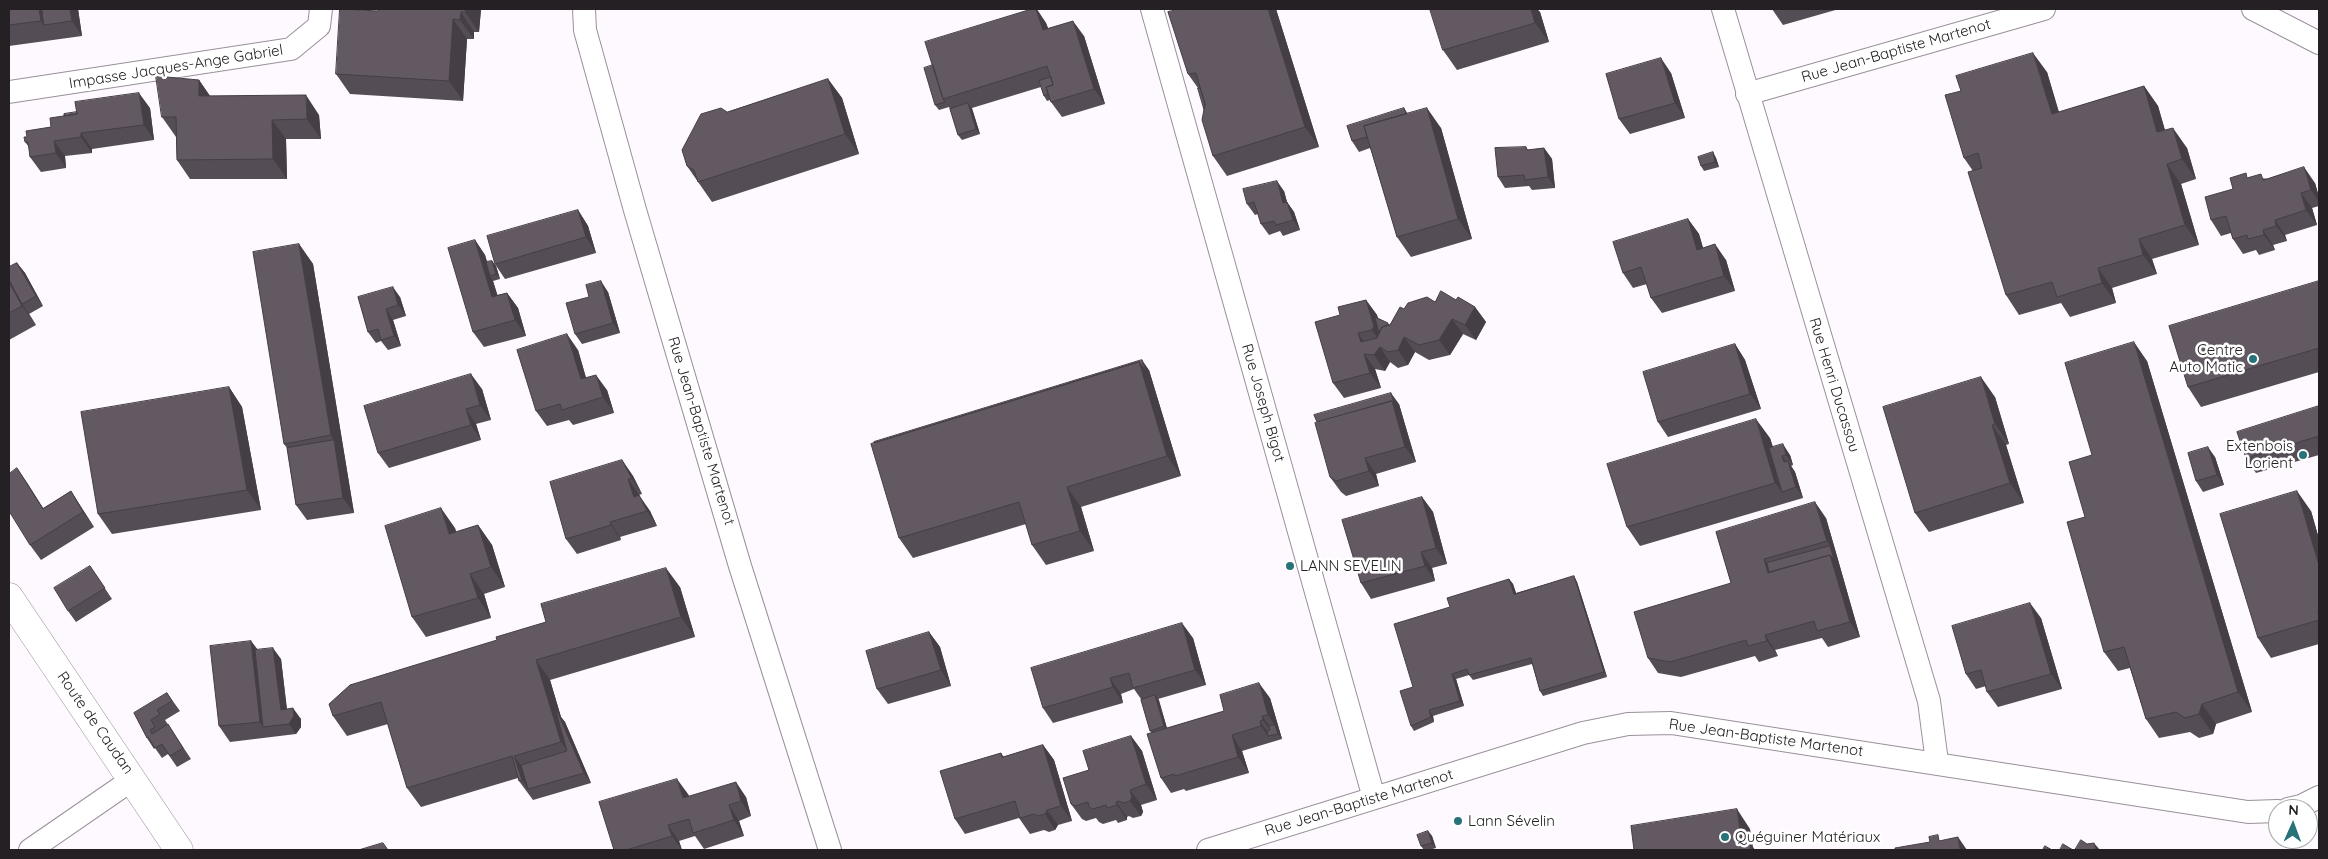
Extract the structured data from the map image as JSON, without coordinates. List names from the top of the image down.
{
  "streets": {
    "street": [
      "Rue Jean-Baptiste Martenot",
      "Impasse Jacques-Ange Gabriel",
      "Rue Henri Ducassou",
      "Rue Joseph Bigot",
      "Route de Caudan"
    ]
  },
  "crossings": [
    ["Rue Jean-Baptiste Martenot", "Rue Henri Ducassou"],
    ["Rue Jean-Baptiste Martenot", "Rue Joseph Bigot"]
  ],
  "places": [
    "Centre Auto Matic",
    "Extenbois Lorient",
    "LANN SEVELIN",
    "Lann Sévelin",
    "Quéguiner Matériaux"
  ],
  "north": "top"
}
